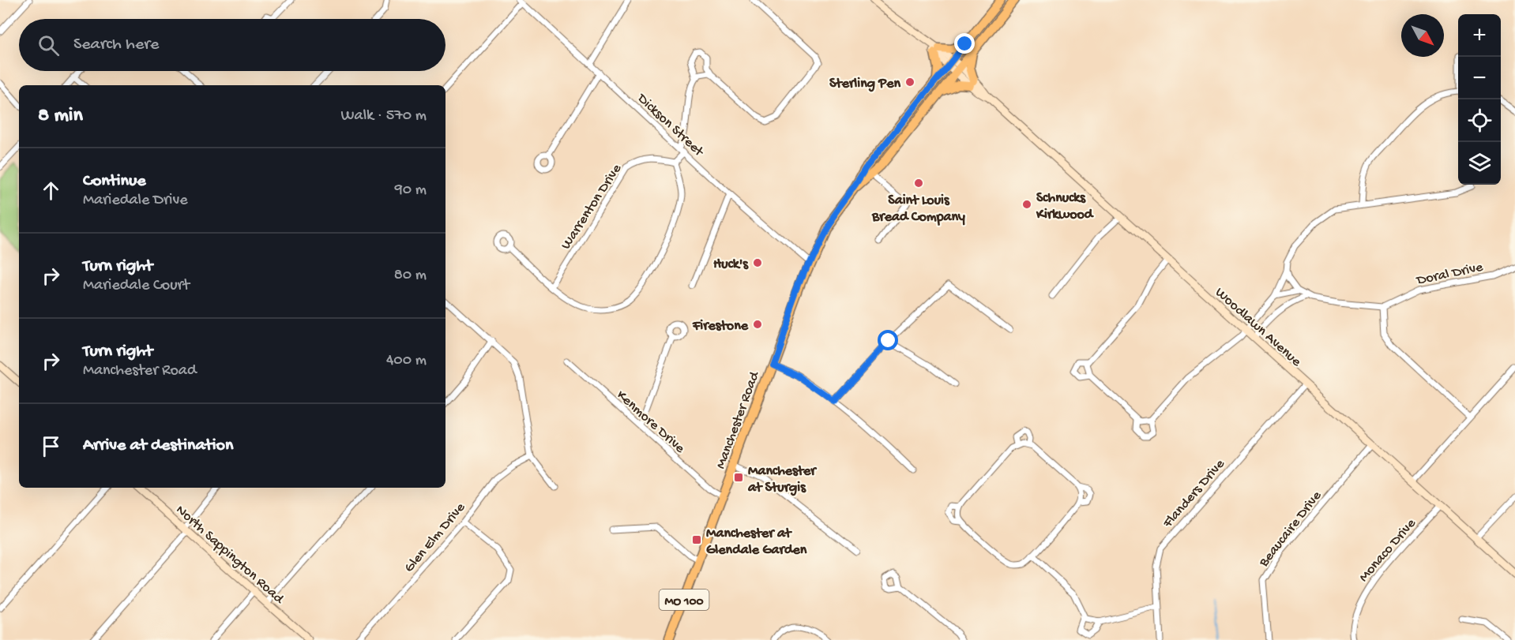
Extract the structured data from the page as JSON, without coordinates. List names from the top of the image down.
{
  "streets": {
    "main road": ["Manchester Road", "MO 100"],
    "street": [
      "Dickson Street",
      "Warrenton Drive",
      "Doral Drive",
      "Woodlawn Avenue",
      "Kenmore Drive",
      "Flanders Drive",
      "Beaucaire Drive",
      "Glen Elm Drive",
      "Monaco Drive",
      "North Sappington Road"
    ]
  },
  "crossings": [
    ["Dickson Street", "Manchester Road"],
    ["Woodlawn Avenue", "Manchester Road"],
    ["Woodlawn Avenue", "Flanders Drive"],
    ["Woodlawn Avenue", "Beaucaire Drive"],
    ["Woodlawn Avenue", "Monaco Drive"],
    ["Manchester Road", "Kenmore Drive"]
  ],
  "places": {
    "other": [
      "Sterling Pen",
      "Saint Louis Bread Company",
      "Schnucks Kirkwood",
      "Huck's",
      "Firestone"
    ],
    "transit": ["Manchester at Sturgis", "Manchester at Glendale Garden"]
  },
  "north": "bottom right",
  "page": {
    "map_buttons": ["+", "−"],
    "search": "Search here",
    "heading": ["8 min", "Walk · 570 m"],
    "list": [
      ["Continue", "Mariedale Drive", "90 m"],
      ["Turn right", "Mariedale Court", "80 m"],
      ["Turn right", "Manchester Road", "400 m"],
      "Arrive at destination"
    ]
  }
}
